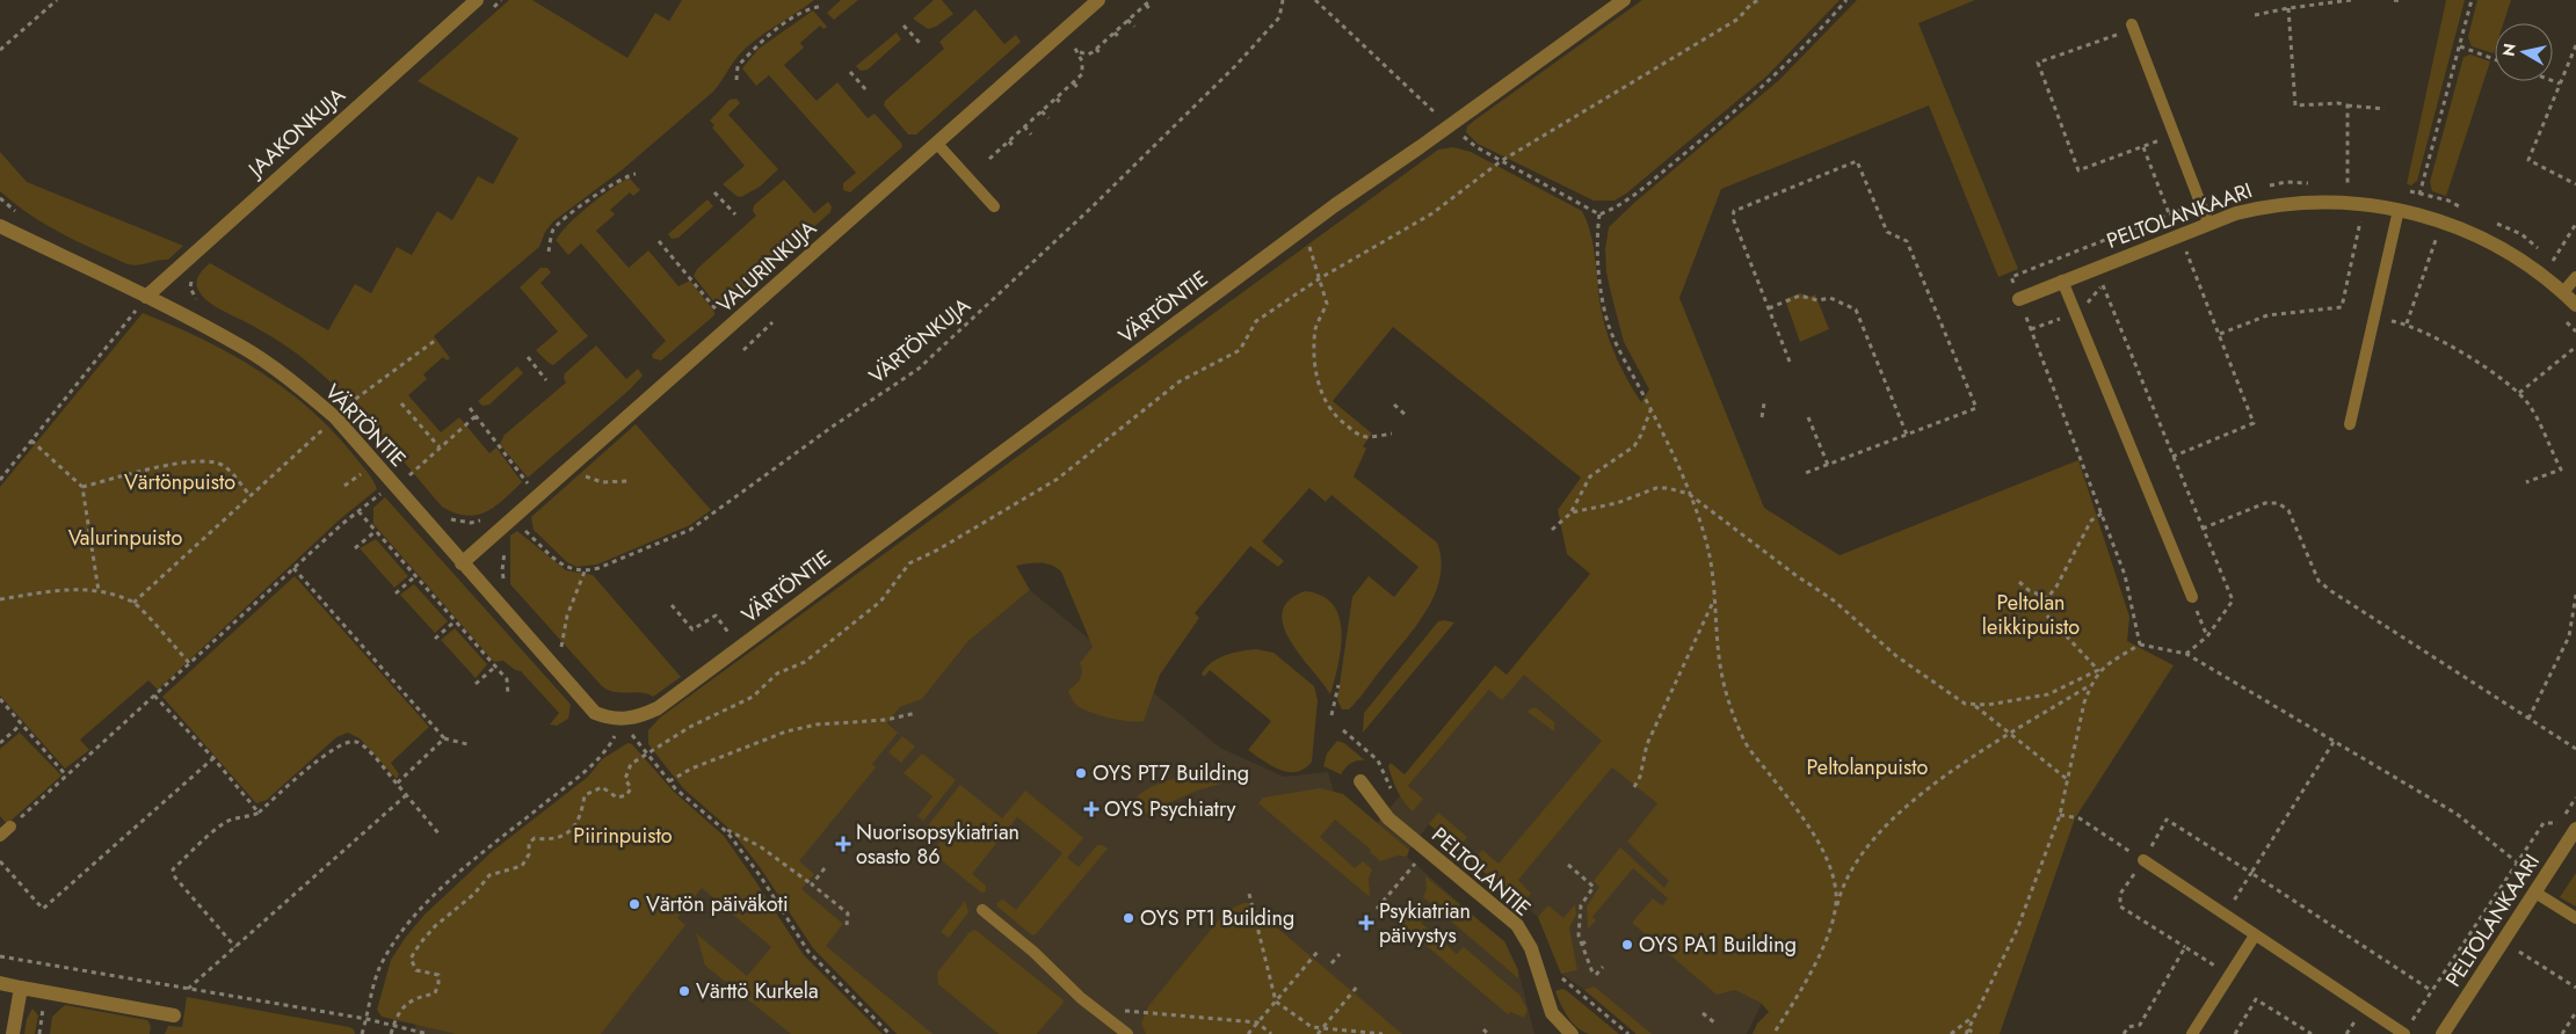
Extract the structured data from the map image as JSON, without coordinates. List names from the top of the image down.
{
  "streets": {
    "street": [
      "JAAKONKUJA",
      "PELTOLANKAARI",
      "VALURINKUJA",
      "VÄRTÖNTIE",
      "PELTOLANTIE"
    ],
    "path": ["VÄRTÖNKUJA"]
  },
  "crossings": [
    ["JAAKONKUJA", "VÄRTÖNTIE"],
    ["VALURINKUJA", "VÄRTÖNTIE"]
  ],
  "parks": [
    "Värtönpuisto",
    "Valurinpuisto",
    "Peltolan leikkipuisto",
    "Peltolanpuisto",
    "Piirinpuisto"
  ],
  "places": {
    "other": [
      "OYS PT7 Building",
      "Värtön päiväkoti",
      "OYS PT1 Building",
      "OYS PA1 Building",
      "Värttö Kurkela"
    ],
    "health": ["OYS Psychiatry", "Nuorisopsykiatrian osasto 86", "Psykiatrian päivystys"]
  },
  "north": "left"
}
